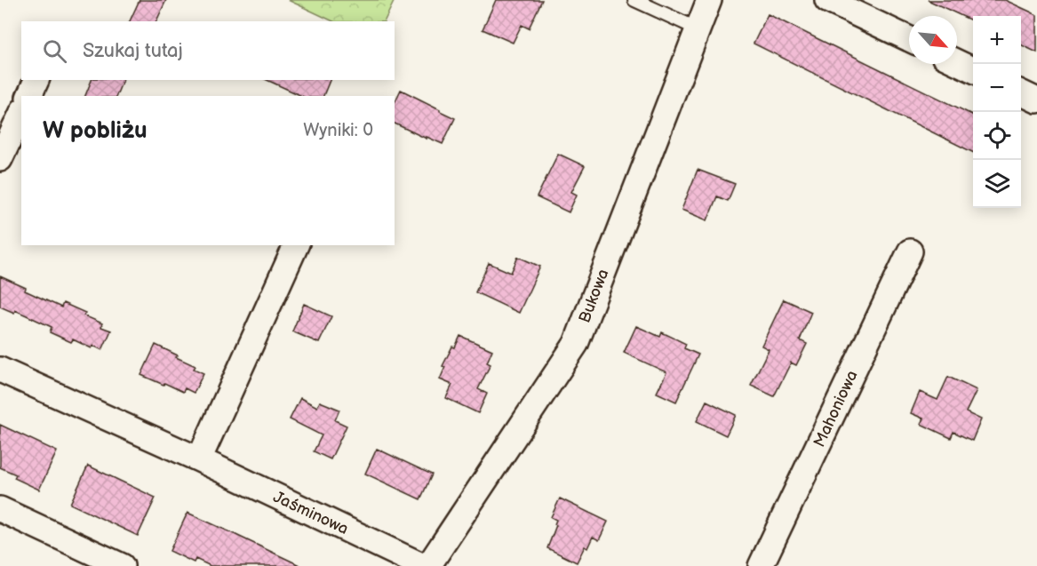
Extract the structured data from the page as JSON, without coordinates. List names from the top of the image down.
{
  "streets": {
    "street": ["Bukowa", "Mahoniowa", "Jaśminowa"]
  },
  "north": "bottom right",
  "page": {
    "map_buttons": ["+", "−"],
    "search": "Szukaj tutaj",
    "heading": ["W pobliżu", "Wyniki: 0"]
  }
}
